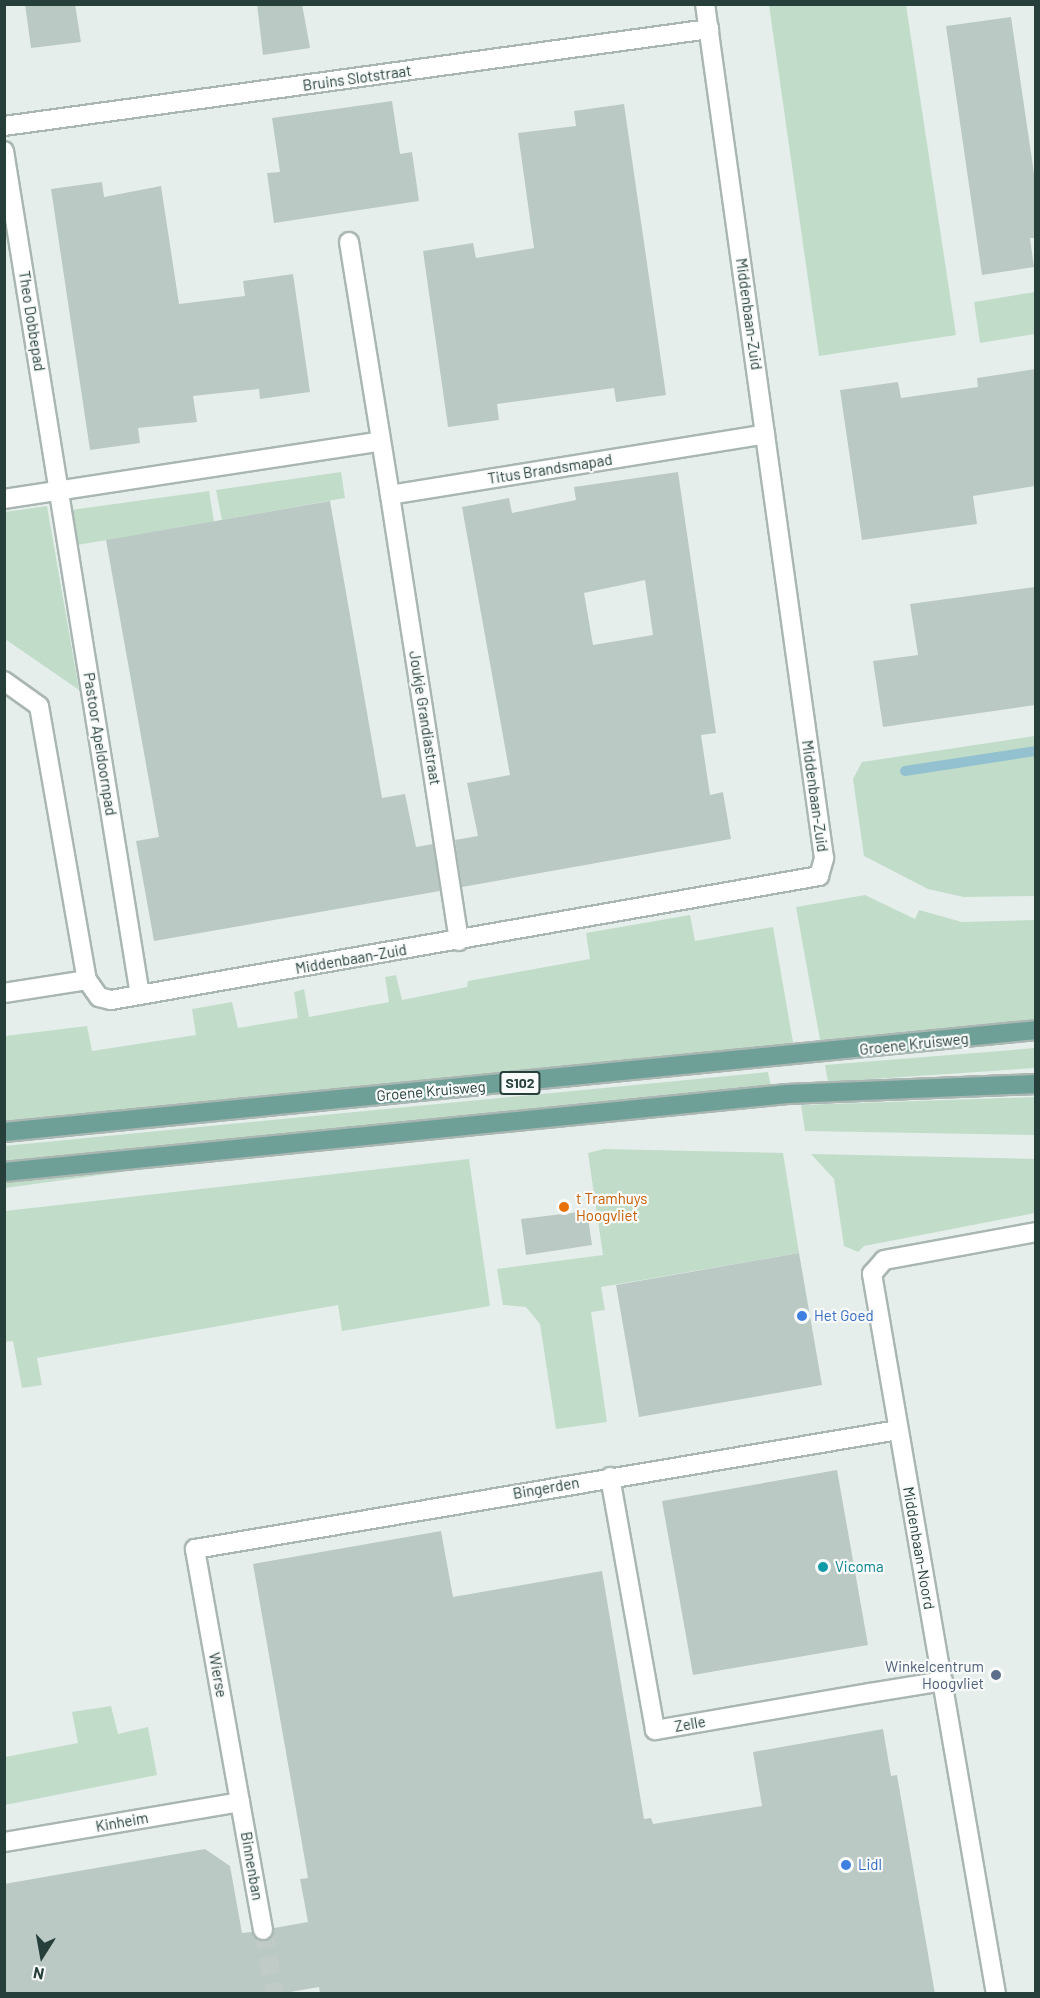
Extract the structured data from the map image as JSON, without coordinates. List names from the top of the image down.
{
  "streets": {
    "main road": ["Groene Kruisweg", "S102"],
    "street": [
      "Bruins Slotstraat",
      "Middenbaan-Zuid",
      "Theo Dobbepad",
      "Titus Brandsmapad",
      "Joukje Grandiastraat",
      "Pastoor Apeldoornpad",
      "Bingerden",
      "Middenbaan-Noord",
      "Wierse",
      "Zelle",
      "Kinheim",
      "Binnenban"
    ]
  },
  "crossings": [
    ["Bruins Slotstraat", "Middenbaan-Zuid"],
    ["Middenbaan-Zuid", "Titus Brandsmapad"],
    ["Middenbaan-Zuid", "Joukje Grandiastraat"],
    ["Middenbaan-Zuid", "Pastoor Apeldoornpad"],
    ["Theo Dobbepad", "Pastoor Apeldoornpad"],
    ["Titus Brandsmapad", "Joukje Grandiastraat"],
    ["Bingerden", "Middenbaan-Noord"],
    ["Bingerden", "Wierse"],
    ["Bingerden", "Zelle"],
    ["Middenbaan-Noord", "Zelle"],
    ["Wierse", "Kinheim"],
    ["Wierse", "Binnenban"],
    ["Kinheim", "Binnenban"]
  ],
  "places": [
    "t Tramhuys Hoogvliet",
    "Het Goed",
    "Vicoma",
    "Winkelcentrum Hoogvliet",
    "Lidl"
  ],
  "north": "bottom"
}
